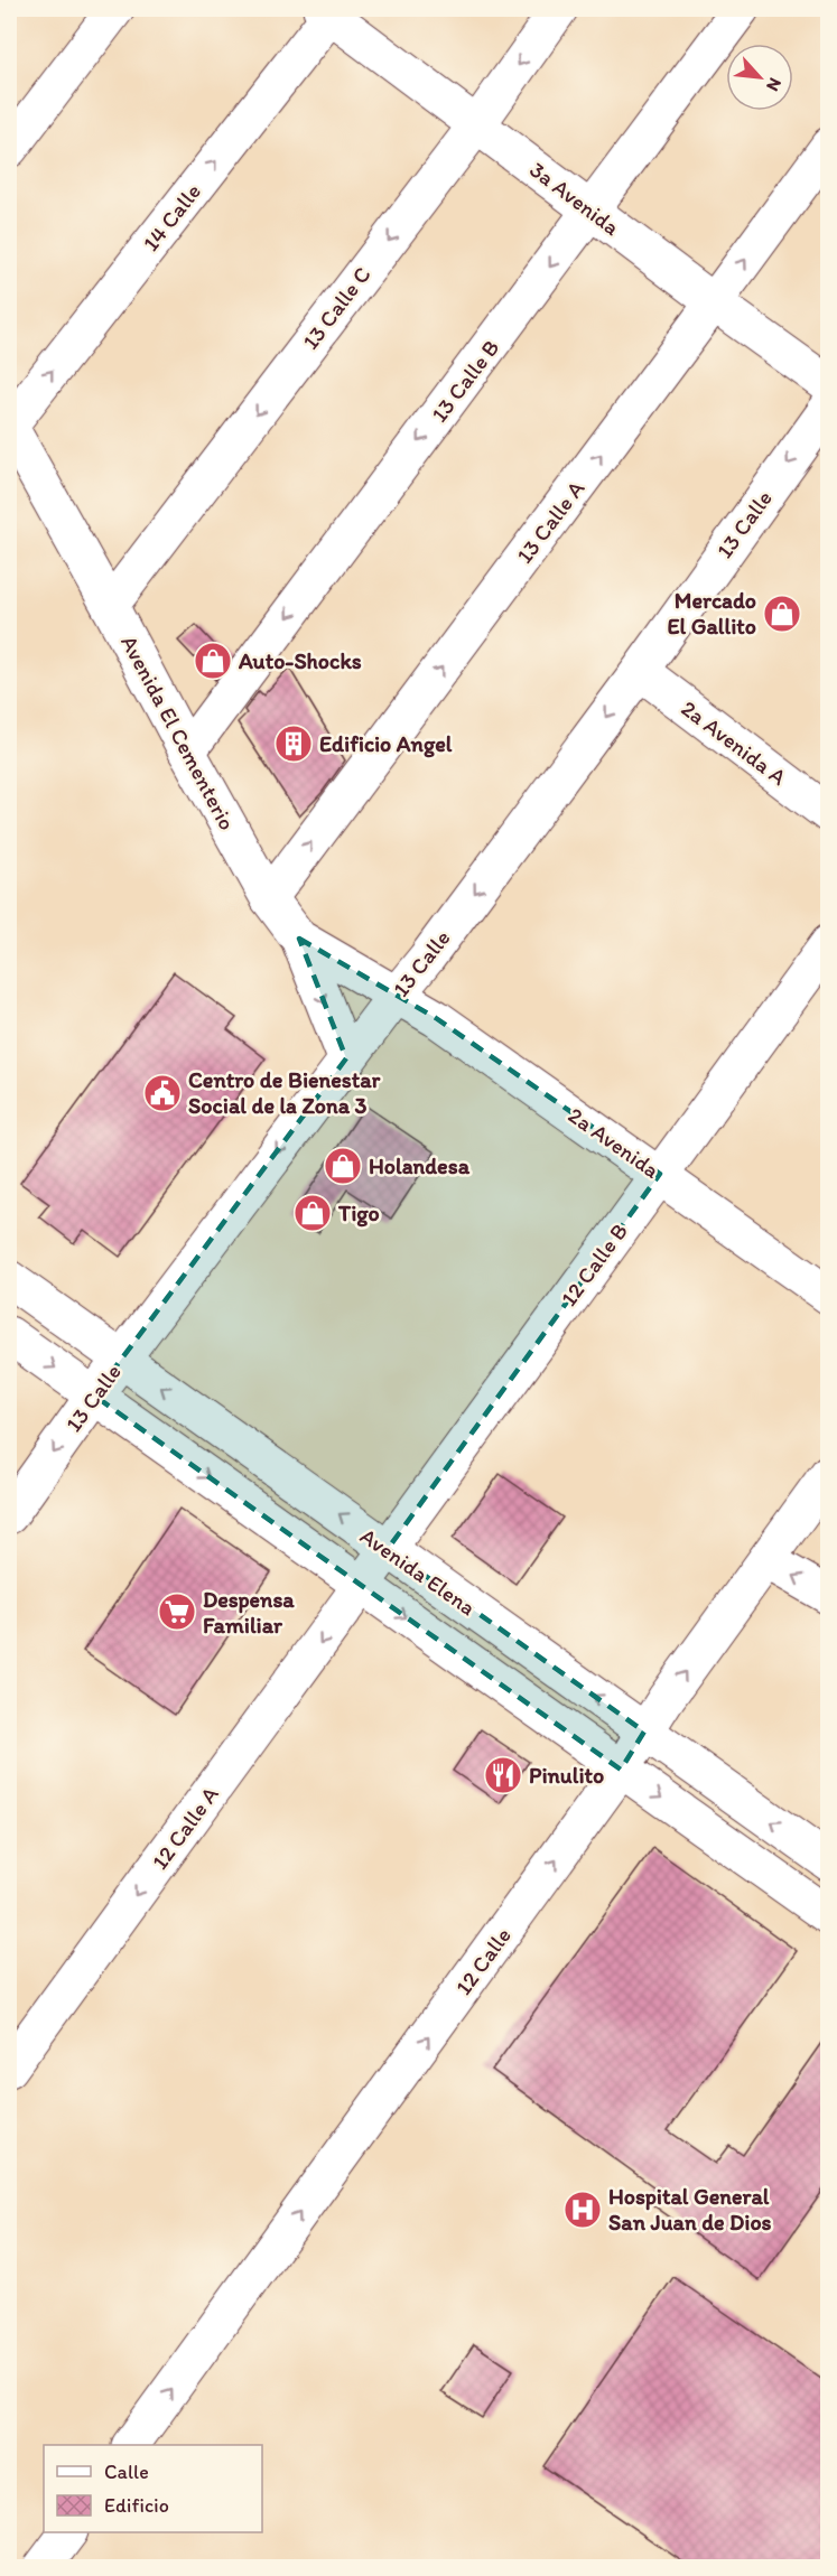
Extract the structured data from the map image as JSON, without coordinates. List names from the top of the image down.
{
  "streets": {
    "street": [
      "3a Avenida",
      "14 Calle",
      "13 Calle C",
      "13 Calle B",
      "13 Calle A",
      "13 Calle",
      "Avenida El Cementerio",
      "2a Avenida A",
      "2a Avenida",
      "12 Calle B",
      "Avenida Elena",
      "12 Calle A",
      "12 Calle"
    ]
  },
  "crossings": [
    ["3a Avenida", "14 Calle"],
    ["3a Avenida", "13 Calle C"],
    ["3a Avenida", "13 Calle B"],
    ["3a Avenida", "13 Calle A"],
    ["14 Calle", "Avenida El Cementerio"],
    ["13 Calle C", "Avenida El Cementerio"],
    ["13 Calle B", "Avenida El Cementerio"],
    ["13 Calle A", "Avenida El Cementerio"],
    ["13 Calle", "Avenida El Cementerio"],
    ["13 Calle", "2a Avenida A"],
    ["13 Calle", "2a Avenida"],
    ["13 Calle", "Avenida Elena"],
    ["Avenida El Cementerio", "2a Avenida"],
    ["2a Avenida", "12 Calle B"],
    ["12 Calle B", "Avenida Elena"],
    ["12 Calle B", "12 Calle A"],
    ["Avenida Elena", "12 Calle A"],
    ["Avenida Elena", "12 Calle"]
  ],
  "one_way": [
    "13 Calle C",
    "13 Calle B",
    "13 Calle A",
    "13 Calle",
    "12 Calle A",
    "12 Calle"
  ],
  "places": {
    "shop": [
      "Mercado El Gallito",
      "Auto-Shocks",
      "Holandesa",
      "Tigo"
    ],
    "building": ["Edificio Angel"],
    "public building": ["Centro de Bienestar Social de la Zona 3"],
    "supermarket": ["Despensa Familiar"],
    "restaurant": ["Pinulito"],
    "hospital": ["Hospital General San Juan de Dios"]
  },
  "legend": ["Calle", "Edificio"],
  "north": "bottom right"
}
